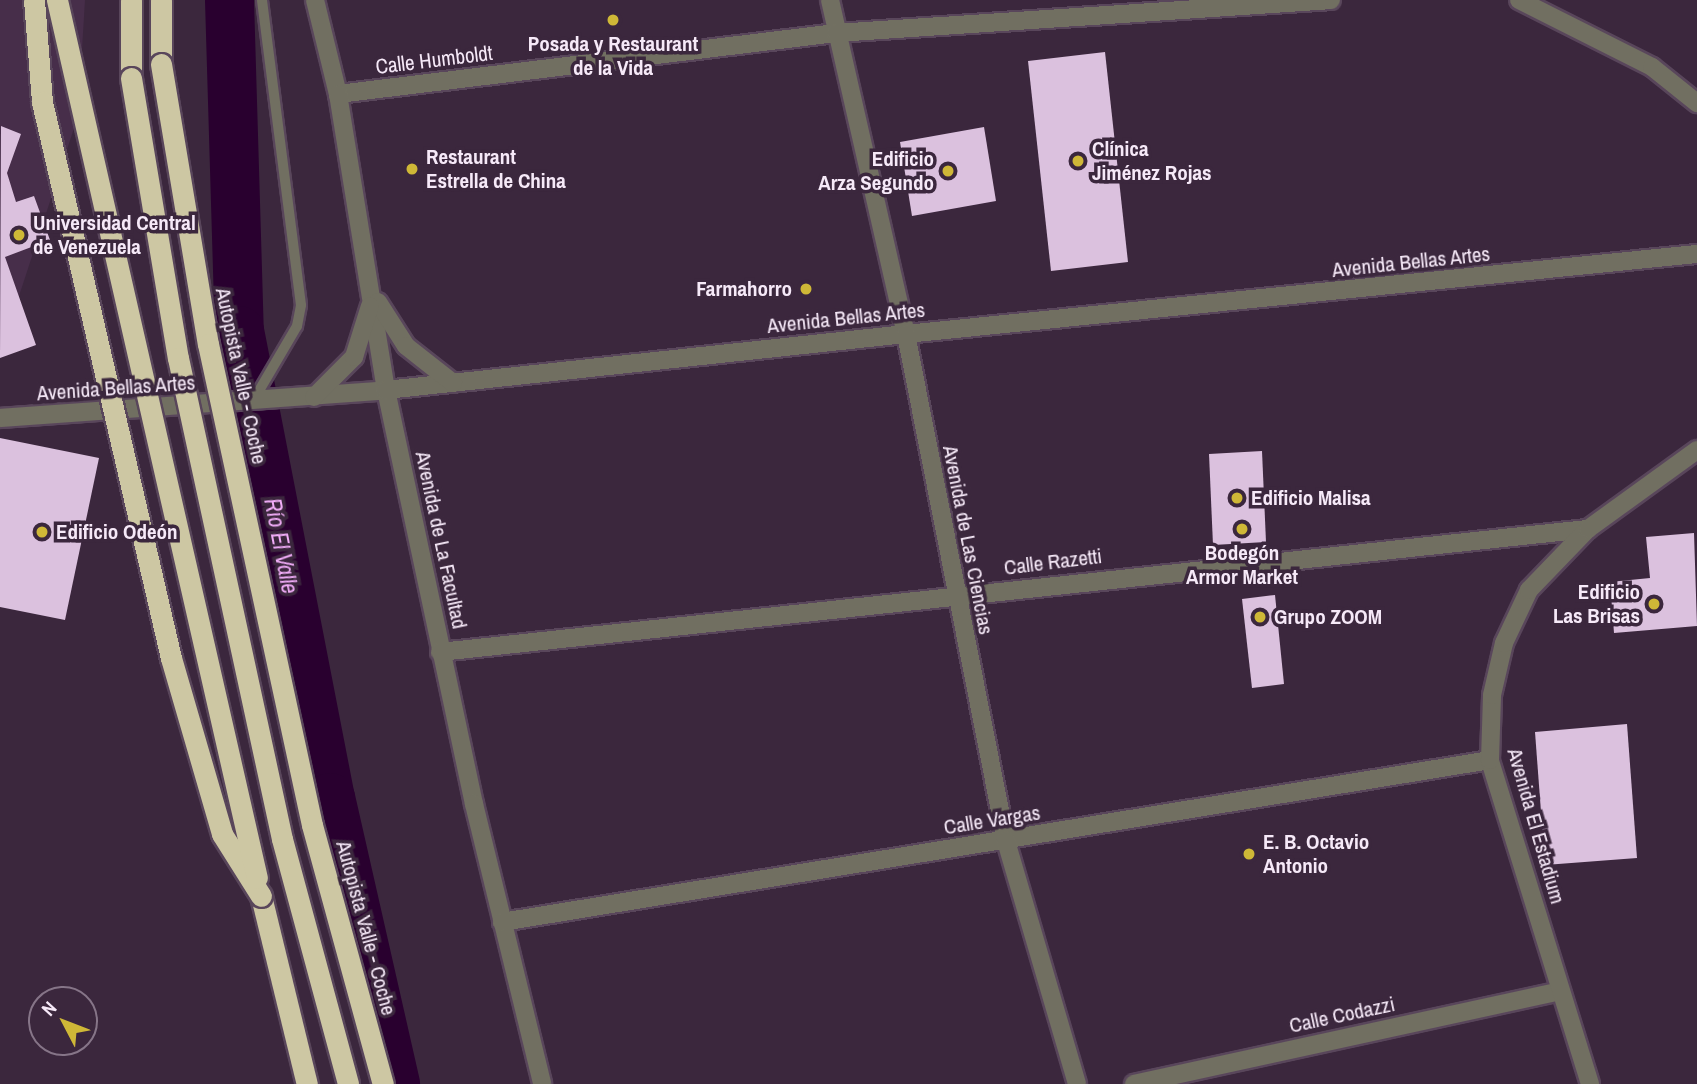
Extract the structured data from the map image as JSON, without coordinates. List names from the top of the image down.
{
  "streets": {
    "highway": ["Autopista Valle - Coche"],
    "street": [
      "Calle Humboldt",
      "Avenida Bellas Artes",
      "Avenida de La Facultad",
      "Avenida de Las Ciencias",
      "Calle Razetti",
      "Calle Vargas",
      "Avenida El Estadium",
      "Calle Codazzi"
    ]
  },
  "crossings": [
    ["Calle Humboldt", "Avenida de La Facultad"],
    ["Calle Humboldt", "Avenida de Las Ciencias"],
    ["Avenida Bellas Artes", "Avenida de La Facultad"],
    ["Avenida Bellas Artes", "Avenida de Las Ciencias"],
    ["Avenida de La Facultad", "Calle Razetti"],
    ["Avenida de La Facultad", "Calle Vargas"],
    ["Avenida de Las Ciencias", "Calle Razetti"],
    ["Avenida de Las Ciencias", "Calle Vargas"],
    ["Calle Razetti", "Avenida El Estadium"],
    ["Calle Vargas", "Avenida El Estadium"],
    ["Avenida El Estadium", "Calle Codazzi"]
  ],
  "water": ["Río El Valle"],
  "places": [
    "Posada y Restaurant de la Vida",
    "Clínica Jiménez Rojas",
    "Restaurant Estrella de China",
    "Edificio Arza Segundo",
    "Universidad Central de Venezuela",
    "Farmahorro",
    "Edificio Malisa",
    "Bodegón Armor Market",
    "Edificio Odeón",
    "Edificio Las Brisas",
    "Grupo ZOOM",
    "E. B. Octavio Antonio"
  ],
  "north": "top left"
}
